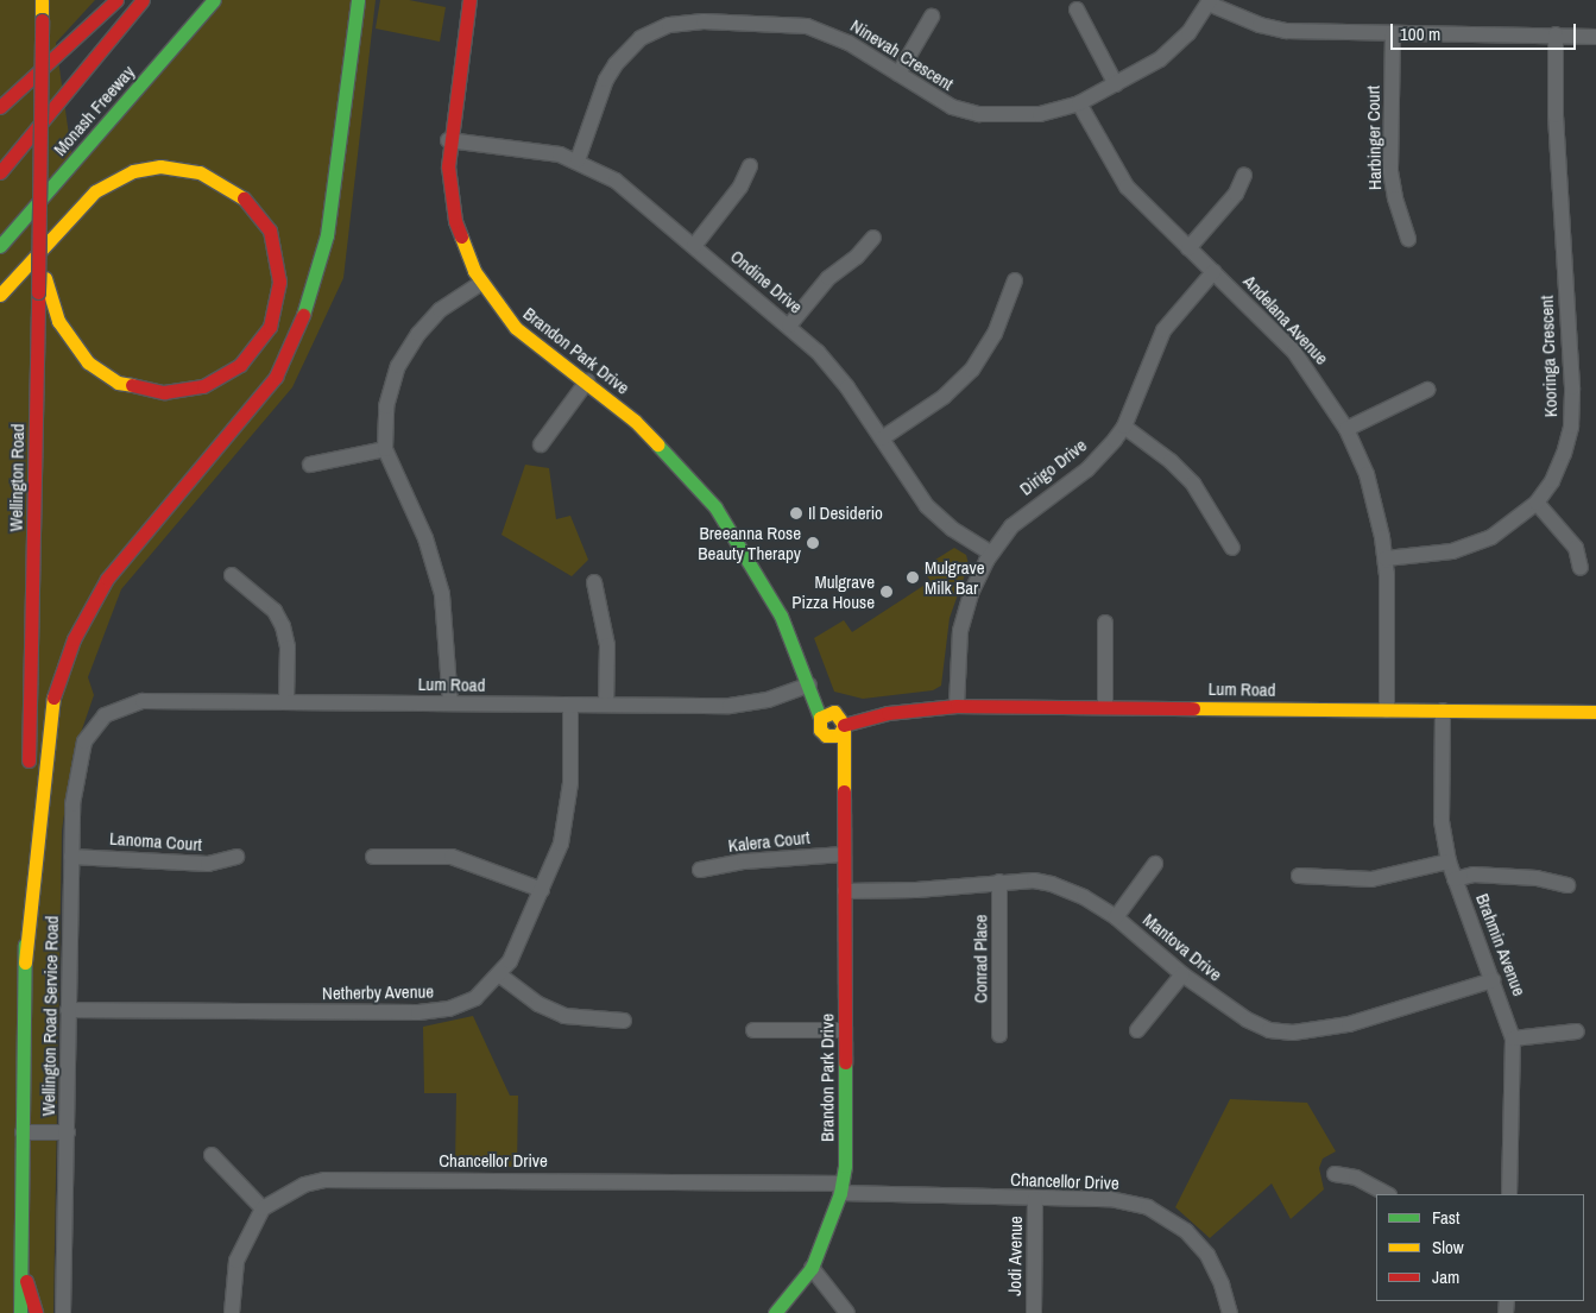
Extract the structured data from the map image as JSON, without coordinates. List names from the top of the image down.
{
  "streets": {
    "main road": [
      "Monash Freeway",
      "Brandon Park Drive",
      "Wellington Road",
      "Lum Road"
    ],
    "street": [
      "Ninevah Crescent",
      "Harbinger Court",
      "Ondine Drive",
      "Andelana Avenue",
      "Kooringa Crescent",
      "Dirigo Drive",
      "Lanoma Court",
      "Kalera Court",
      "Brahmin Avenue",
      "Mantova Drive",
      "Conrad Place",
      "Netherby Avenue",
      "Wellington Road Service Road",
      "Chancellor Drive",
      "Jodi Avenue"
    ]
  },
  "crossings": [
    ["Ninevah Crescent", "Ondine Drive"],
    ["Ninevah Crescent", "Andelana Avenue"],
    ["Ondine Drive", "Brandon Park Drive"],
    ["Ondine Drive", "Dirigo Drive"],
    ["Andelana Avenue", "Kooringa Crescent"],
    ["Andelana Avenue", "Dirigo Drive"],
    ["Andelana Avenue", "Lum Road"],
    ["Brandon Park Drive", "Lum Road"],
    ["Brandon Park Drive", "Kalera Court"],
    ["Brandon Park Drive", "Mantova Drive"],
    ["Brandon Park Drive", "Chancellor Drive"],
    ["Dirigo Drive", "Lum Road"],
    ["Lum Road", "Brahmin Avenue"],
    ["Lum Road", "Netherby Avenue"],
    ["Lum Road", "Wellington Road Service Road"],
    ["Lanoma Court", "Wellington Road Service Road"],
    ["Brahmin Avenue", "Mantova Drive"],
    ["Mantova Drive", "Conrad Place"],
    ["Netherby Avenue", "Wellington Road Service Road"],
    ["Chancellor Drive", "Jodi Avenue"]
  ],
  "places": [
    "Il Desiderio",
    "Breeanna Rose Beauty Therapy",
    "Mulgrave Milk Bar",
    "Mulgrave Pizza House"
  ],
  "legend": ["Fast", "Slow", "Jam"],
  "scale_bar": "100 m"
}
